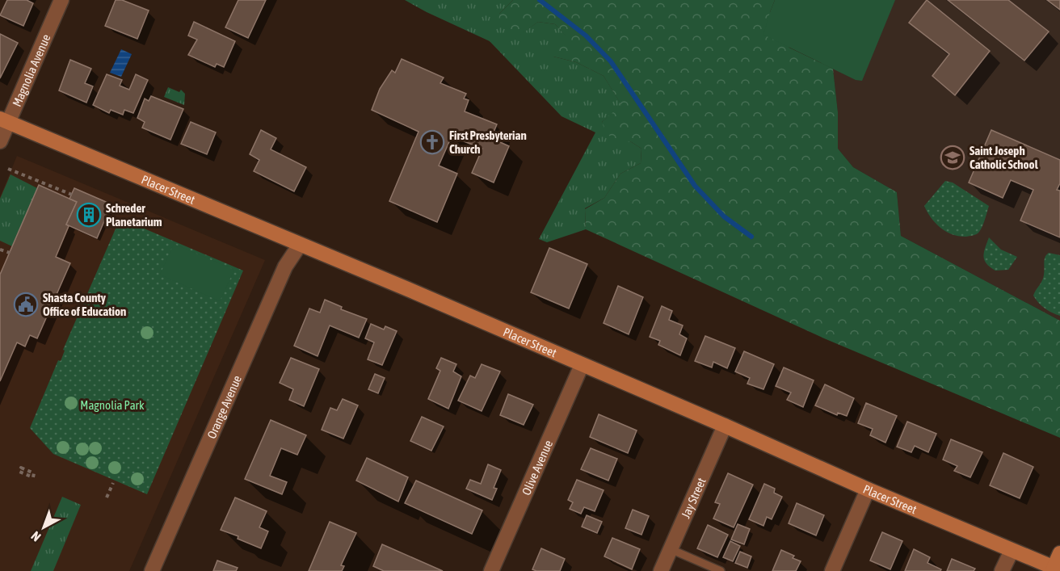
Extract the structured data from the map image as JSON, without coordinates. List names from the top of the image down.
{
  "streets": {
    "main road": ["Placer Street"],
    "street": [
      "Magnolia Avenue",
      "Orange Avenue",
      "Olive Avenue",
      "Jay Street"
    ]
  },
  "crossings": [
    ["Magnolia Avenue", "Placer Street"],
    ["Placer Street", "Orange Avenue"],
    ["Placer Street", "Olive Avenue"],
    ["Placer Street", "Jay Street"]
  ],
  "parks": ["Magnolia Park"],
  "places": {
    "church": ["First Presbyterian Church"],
    "school or university": ["Saint Joseph Catholic School"],
    "building": ["Schreder Planetarium"],
    "public building": ["Shasta County Office of Education"]
  },
  "north": "bottom left"
}
